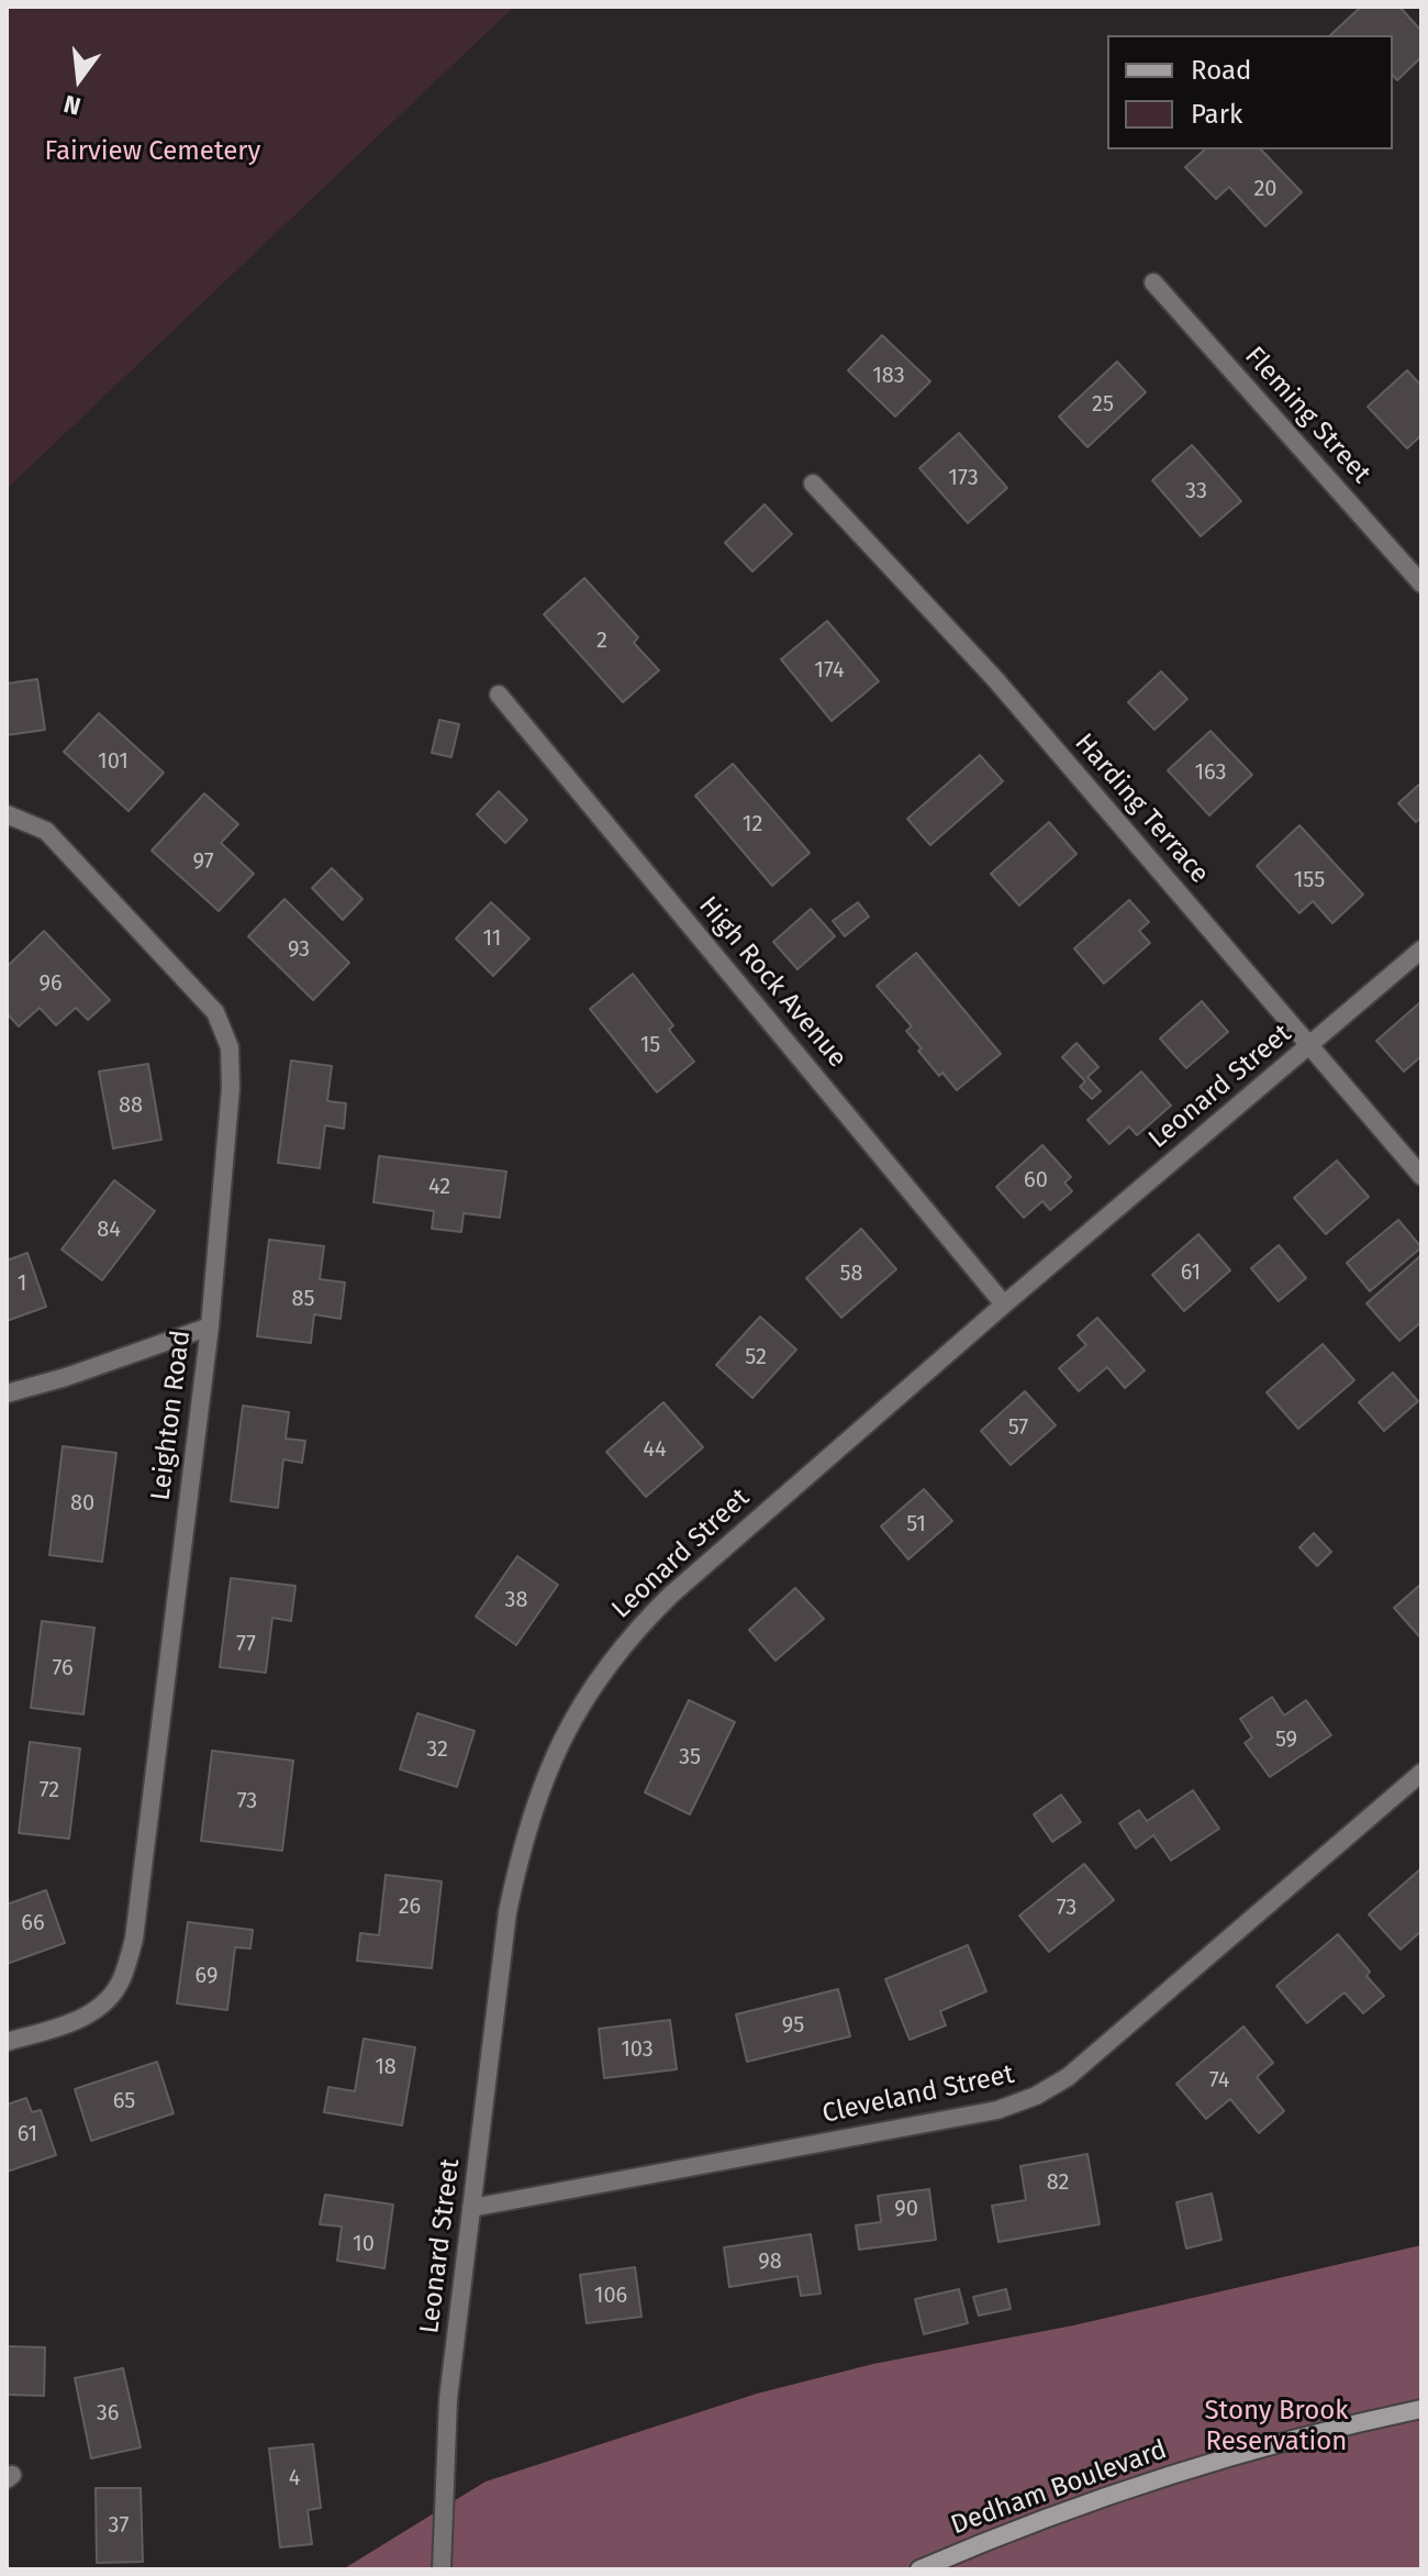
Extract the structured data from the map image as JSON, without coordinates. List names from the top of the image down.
{
  "streets": {
    "main road": ["Dedham Boulevard"],
    "street": [
      "Fleming Street",
      "Harding Terrace",
      "High Rock Avenue",
      "Leonard Street",
      "Leighton Road",
      "Cleveland Street"
    ]
  },
  "crossings": [
    ["Harding Terrace", "Leonard Street"],
    ["High Rock Avenue", "Leonard Street"],
    ["Leonard Street", "Cleveland Street"]
  ],
  "parks": ["Fairview Cemetery", "Stony Brook Reservation"],
  "house_numbers": [
    "20",
    "183",
    "25",
    "173",
    "33",
    "2",
    "174",
    "101",
    "163",
    "12",
    "97",
    "155",
    "11",
    "93",
    "96",
    "15",
    "88",
    "60",
    "42",
    "84",
    "61",
    "58",
    "1",
    "85",
    "52",
    "57",
    "44",
    "80",
    "51",
    "38",
    "77",
    "76",
    "59",
    "32",
    "35",
    "72",
    "73",
    "26",
    "73",
    "66",
    "69",
    "95",
    "103",
    "18",
    "74",
    "65",
    "61",
    "82",
    "90",
    "10",
    "98",
    "106",
    "36",
    "4",
    "37"
  ],
  "legend": ["Road", "Park"],
  "north": "bottom"
}
